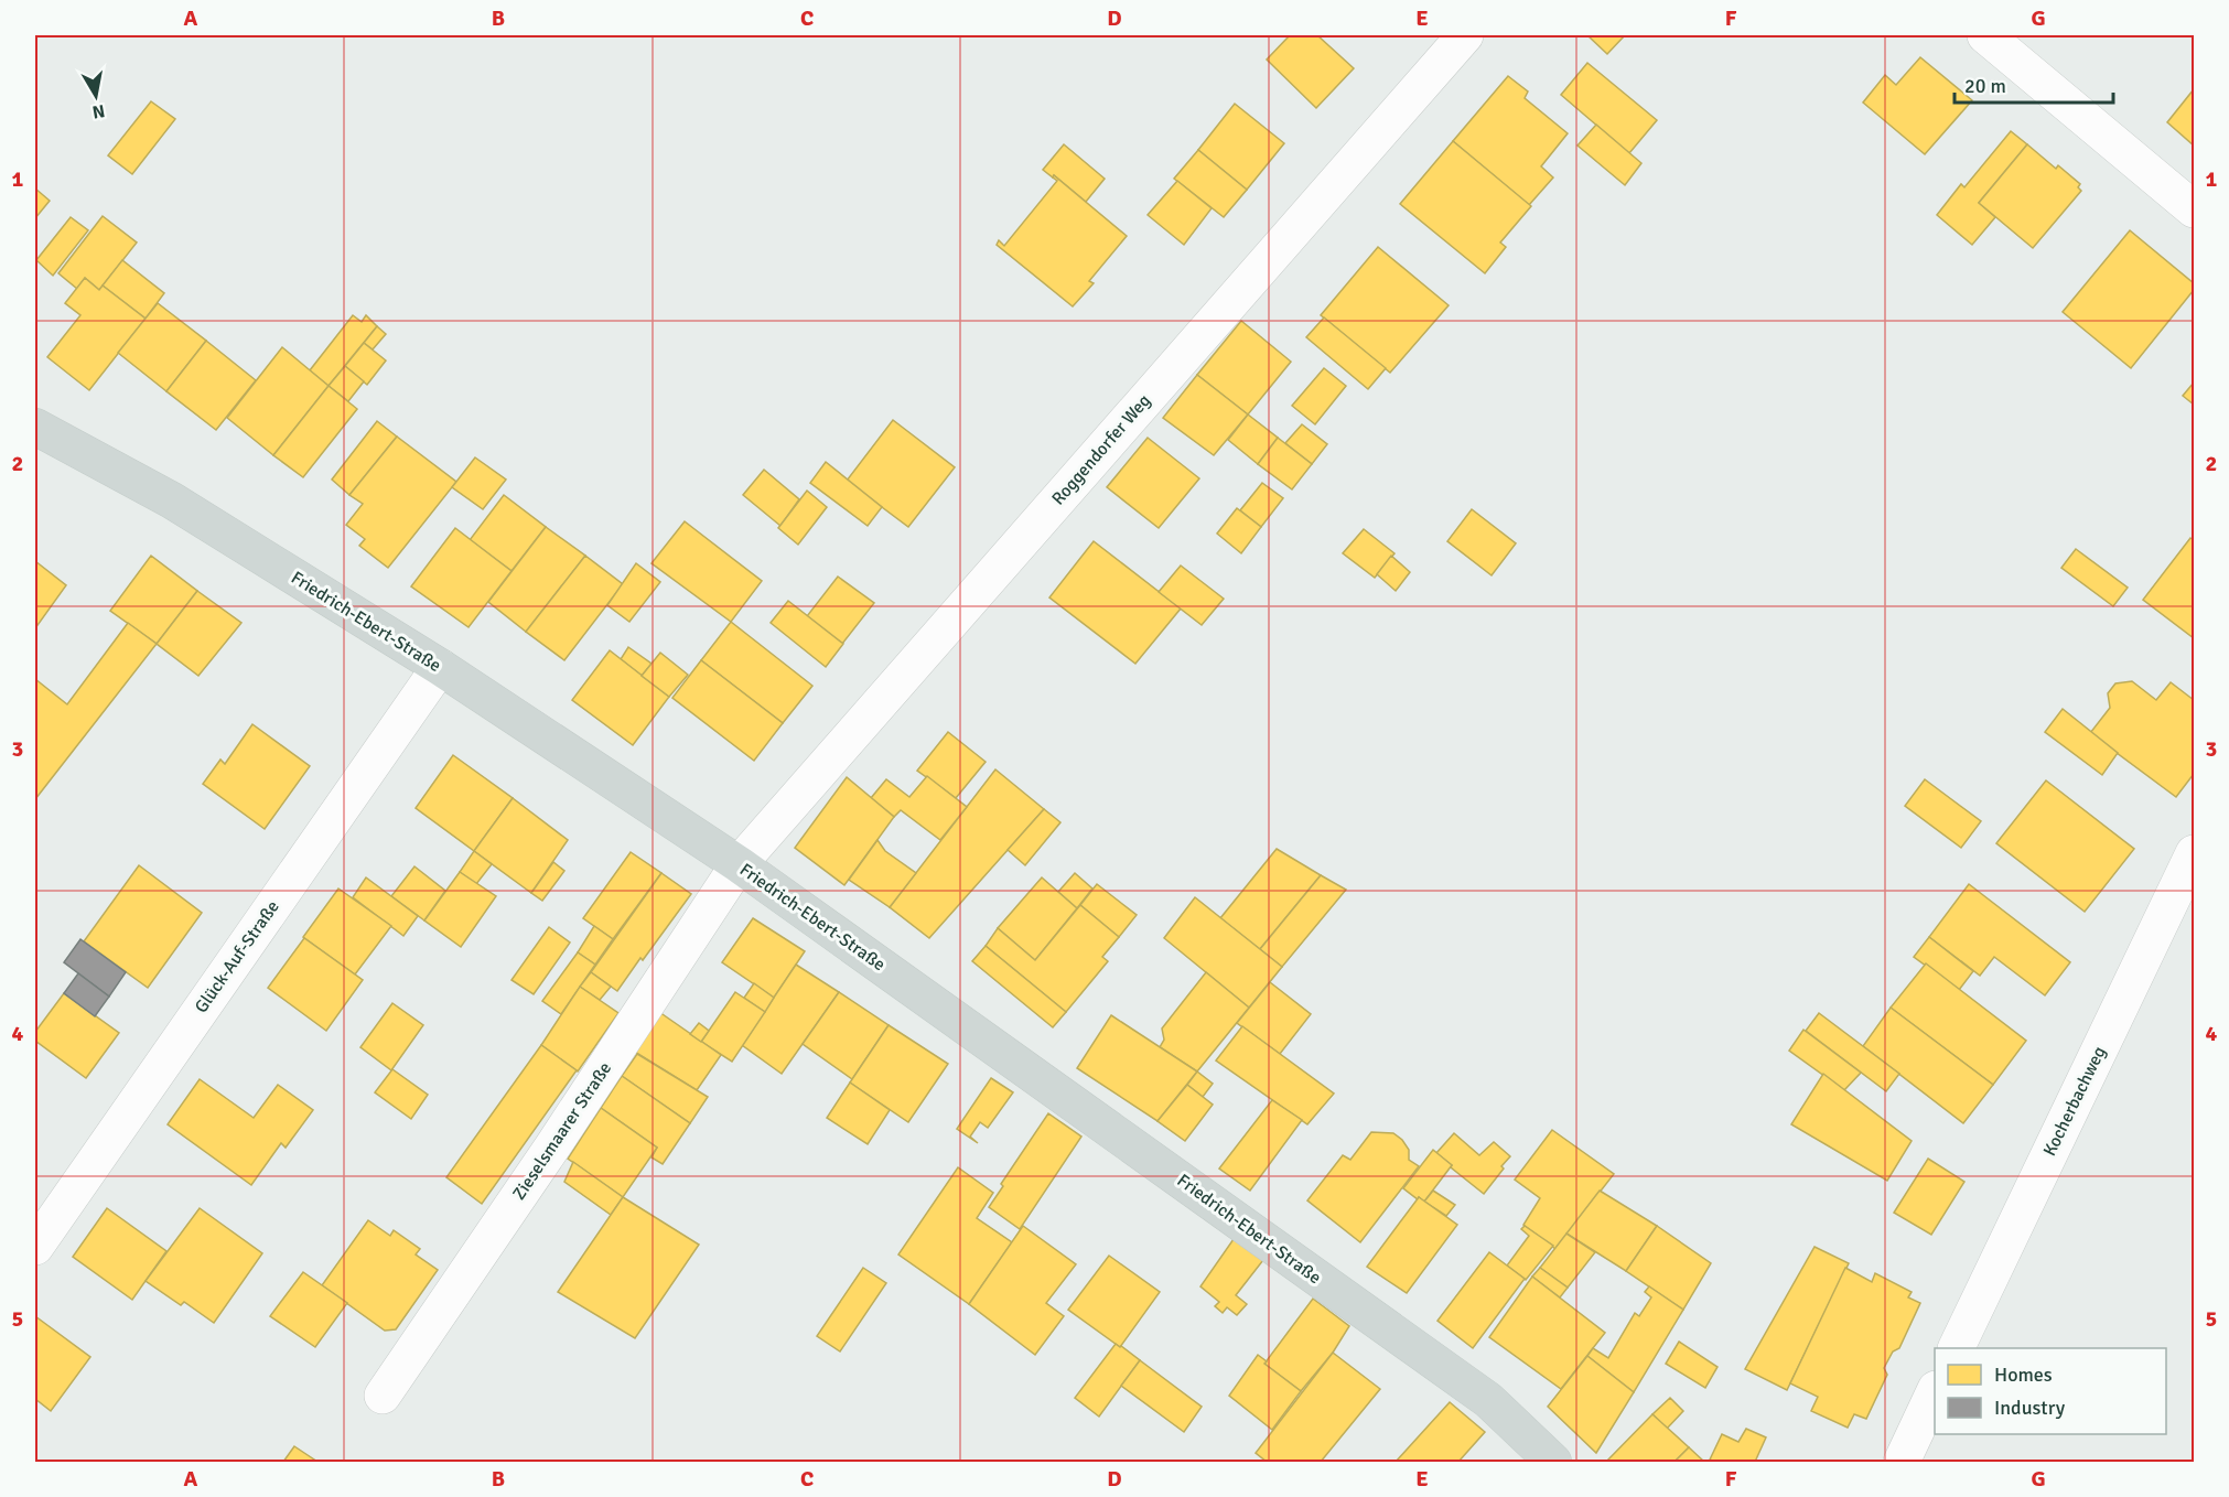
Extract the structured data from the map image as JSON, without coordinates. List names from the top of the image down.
{
  "streets": {
    "main road": ["Friedrich-Ebert-Straße"],
    "street": [
      "Roggendorfer Weg",
      "Glück-Auf-Straße",
      "Kocherbachweg",
      "Zieselsmaarer Straße"
    ]
  },
  "crossings": [
    ["Roggendorfer Weg", "Friedrich-Ebert-Straße"],
    ["Roggendorfer Weg", "Zieselsmaarer Straße"],
    ["Friedrich-Ebert-Straße", "Glück-Auf-Straße"],
    ["Friedrich-Ebert-Straße", "Zieselsmaarer Straße"]
  ],
  "legend": ["Homes", "Industry"],
  "scale_bar": "20 m",
  "north": "bottom",
  "grid": {
    "columns": [
      "A",
      "B",
      "C",
      "D",
      "E",
      "F",
      "G"
    ],
    "rows": [
      "1",
      "2",
      "3",
      "4",
      "5"
    ]
  }
}
